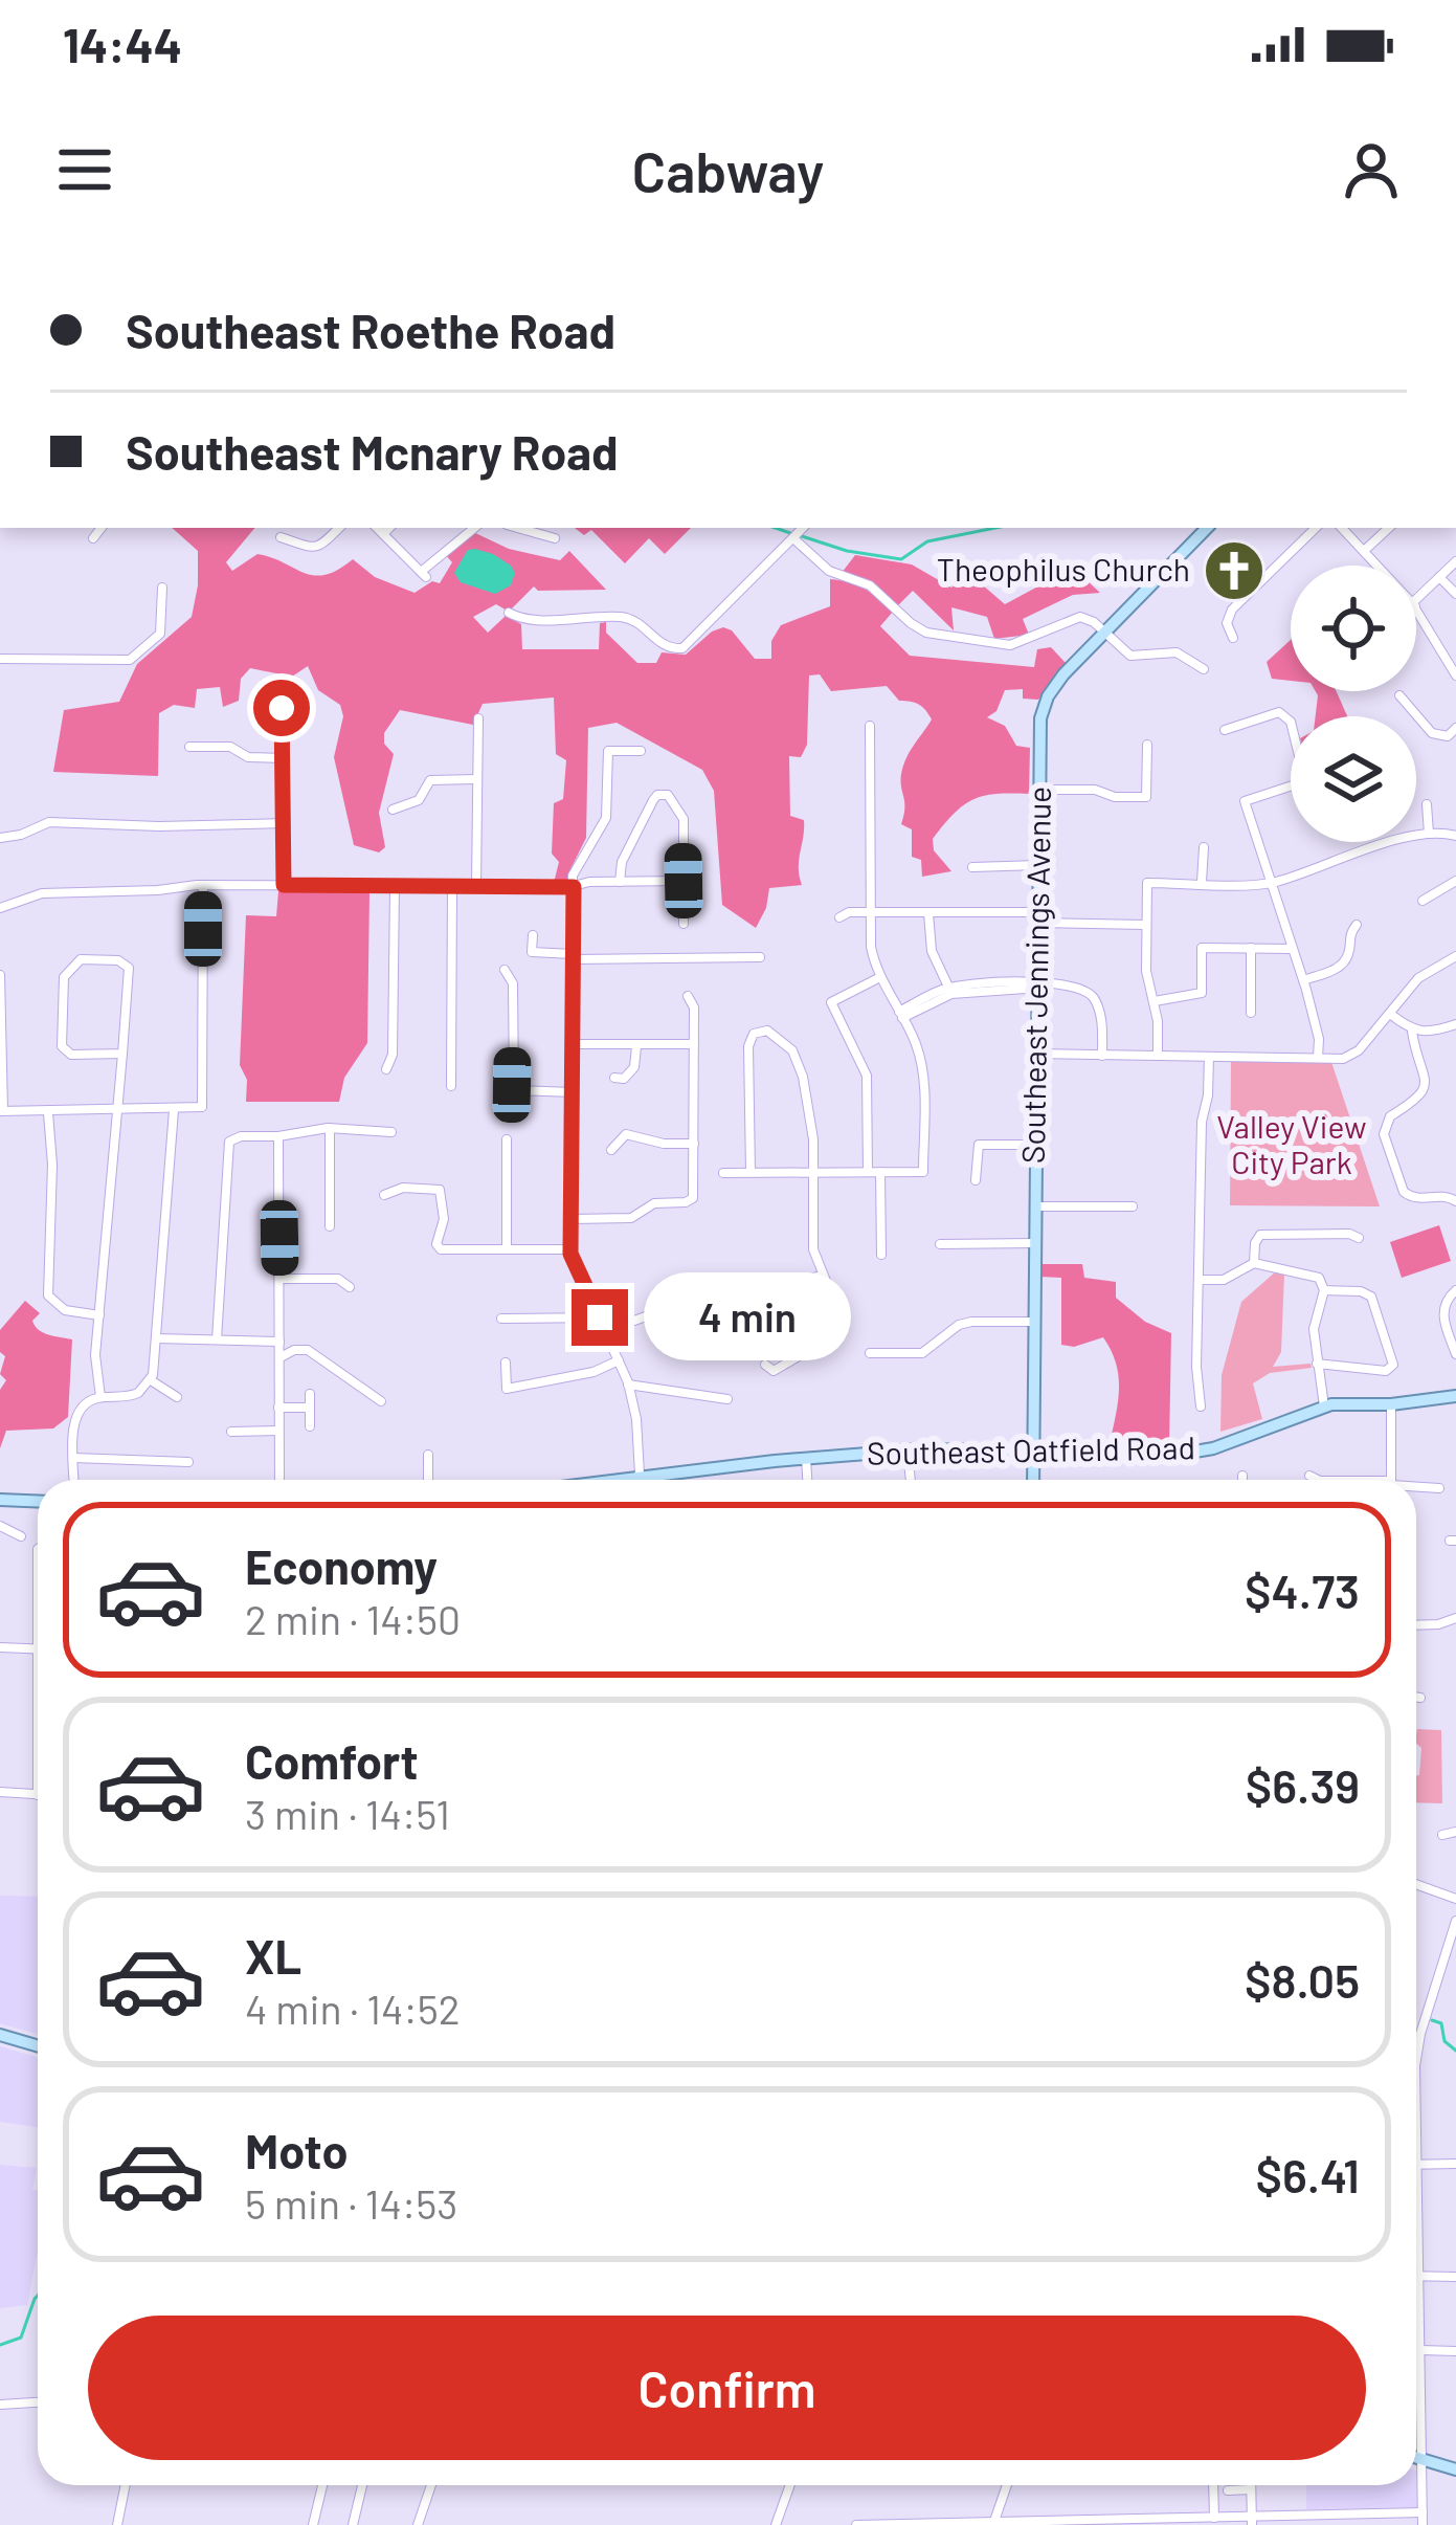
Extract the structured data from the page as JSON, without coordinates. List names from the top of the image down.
{
  "streets": {
    "main road": ["Southeast Jennings Avenue", "Southeast Oatfield Road"]
  },
  "crossings": [
    ["Southeast Jennings Avenue", "Southeast Oatfield Road"]
  ],
  "parks": ["Valley View City Park"],
  "places": {
    "church": ["Theophilus Church"]
  },
  "page": {
    "status": "14:44",
    "header": "Cabway",
    "banner": ["Southeast Roethe Road", "Southeast Mcnary Road"],
    "bubble": "4 min",
    "list": [
      {
        "name": "Economy",
        "note": "2 min · 14:50",
        "value": "$4.73"
      },
      {
        "name": "Comfort",
        "note": "3 min · 14:51",
        "value": "$6.39"
      },
      {
        "name": "XL",
        "note": "4 min · 14:52",
        "value": "$8.05"
      },
      {
        "name": "Moto",
        "note": "5 min · 14:53",
        "value": "$6.41"
      }
    ],
    "buttons": "Confirm"
  }
}
